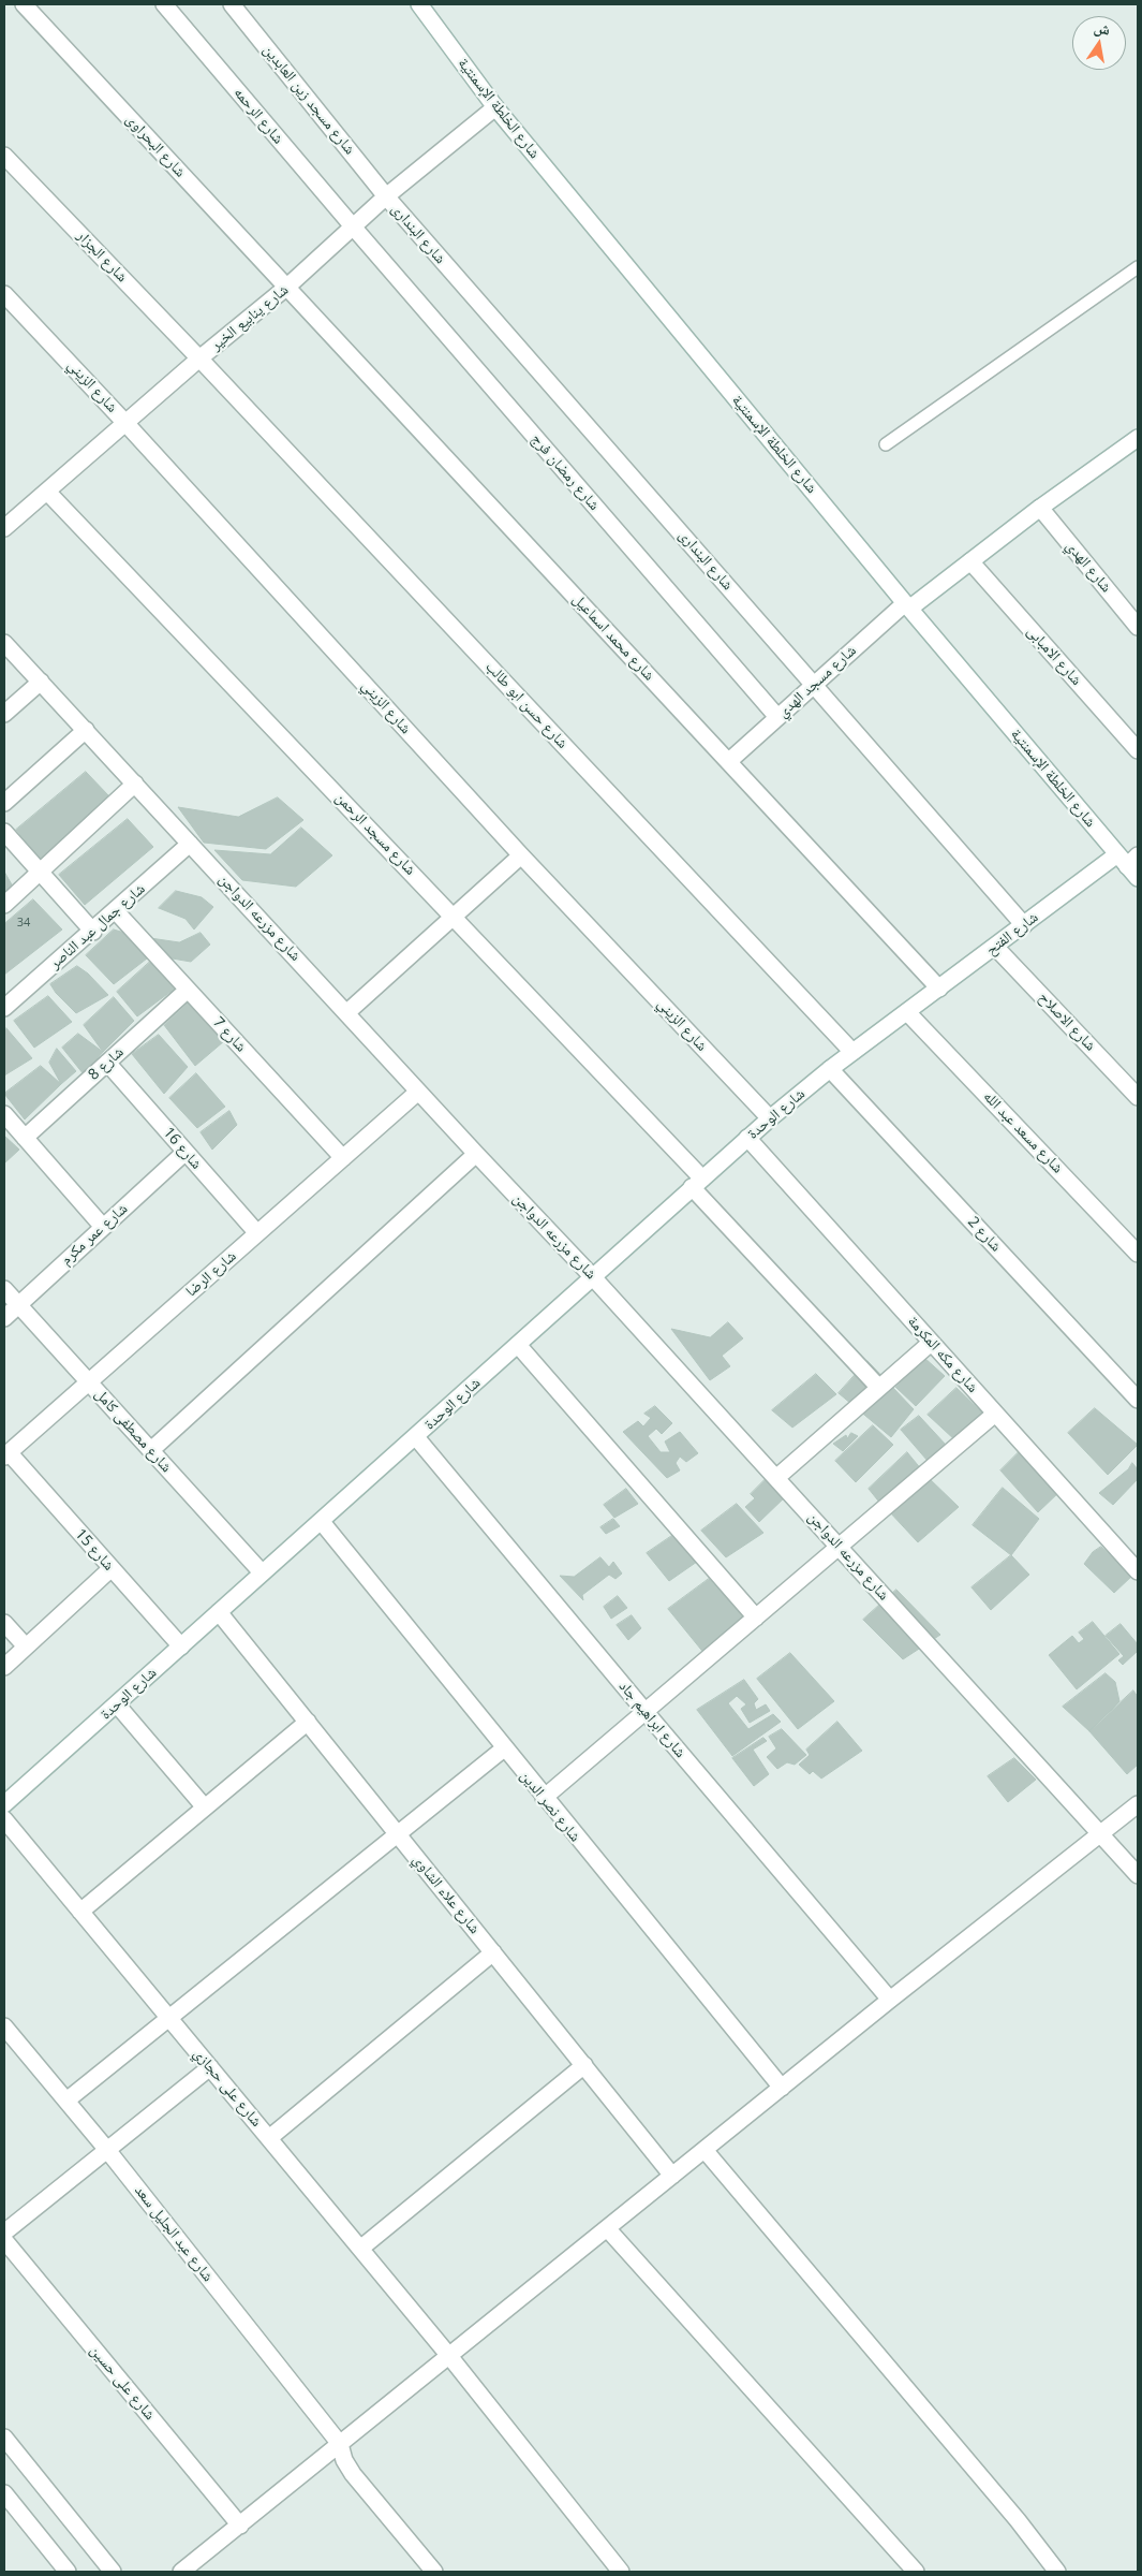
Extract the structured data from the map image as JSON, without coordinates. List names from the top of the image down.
{
  "streets": {
    "street": [
      "شارع مسجد زين العابدين",
      "شارع الخلطة الإسمنتية",
      "شارع الرحمه",
      "شارع البحراوى",
      "شارع البندارى",
      "شارع الجزار",
      "شارع ينابيع الخير",
      "شارع الزيني",
      "شارع رمضان فرج",
      "شارع الهدي",
      "شارع محمد اسماعيل",
      "شارع الامبابى",
      "شارع مسجد الهدي",
      "شارع حسن ابو طالب",
      "شارع مسجد الرحمن",
      "شارع مزرعه الدواجن",
      "شارع جمال عبد الناصر",
      "شارع الفتح",
      "شارع الاصلاح",
      "شارع 7",
      "شارع 8",
      "شارع الوحدة",
      "شارع مسعد عبد الله",
      "شارع 16",
      "شارع عمر مكرم",
      "شارع 2",
      "شارع الرضا",
      "شارع مكه المكرمة",
      "شارع مصطفى كامل",
      "شارع 15",
      "شارع ابراهيم جاد",
      "شارع نصر الدين",
      "شارع علاء الشاوي",
      "شارع على حجازي",
      "شارع عبد الجليل سعد",
      "شارع على حسين"
    ]
  },
  "crossings": [
    ["شارع مسجد زين العابدين", "شارع البندارى"],
    ["شارع مسجد زين العابدين", "شارع ينابيع الخير"],
    ["شارع الخلطة الإسمنتية", "شارع ينابيع الخير"],
    ["شارع الخلطة الإسمنتية", "شارع مسجد الهدي"],
    ["شارع الخلطة الإسمنتية", "شارع الفتح"],
    ["شارع الرحمه", "شارع ينابيع الخير"],
    ["شارع الرحمه", "شارع رمضان فرج"],
    ["شارع البحراوى", "شارع ينابيع الخير"],
    ["شارع البحراوى", "شارع محمد اسماعيل"],
    ["شارع البندارى", "شارع ينابيع الخير"],
    ["شارع البندارى", "شارع مسجد الهدي"],
    ["شارع البندارى", "شارع الفتح"],
    ["شارع الجزار", "شارع ينابيع الخير"],
    ["شارع الجزار", "شارع حسن ابو طالب"],
    ["شارع ينابيع الخير", "شارع الزيني"],
    ["شارع ينابيع الخير", "شارع رمضان فرج"],
    ["شارع ينابيع الخير", "شارع محمد اسماعيل"],
    ["شارع ينابيع الخير", "شارع حسن ابو طالب"],
    ["شارع ينابيع الخير", "شارع مسجد الرحمن"],
    ["شارع الزيني", "شارع الوحدة"],
    ["شارع رمضان فرج", "شارع مسجد الهدي"],
    ["شارع محمد اسماعيل", "شارع مسجد الهدي"],
    ["شارع محمد اسماعيل", "شارع الفتح"],
    ["شارع حسن ابو طالب", "شارع الوحدة"],
    ["شارع مسجد الرحمن", "شارع الوحدة"],
    ["شارع مزرعه الدواجن", "شارع جمال عبد الناصر"],
    ["شارع مزرعه الدواجن", "شارع الوحدة"],
    ["شارع مزرعه الدواجن", "شارع الرضا"],
    ["شارع جمال عبد الناصر", "شارع 7"],
    ["شارع الفتح", "شارع الاصلاح"],
    ["شارع الفتح", "شارع الوحدة"],
    ["شارع الفتح", "شارع مسعد عبد الله"],
    ["شارع 7", "شارع 8"],
    ["شارع 7", "شارع الرضا"],
    ["شارع 8", "شارع 16"],
    ["شارع الوحدة", "شارع مسعد عبد الله"],
    ["شارع الوحدة", "شارع 2"],
    ["شارع الوحدة", "شارع مكه المكرمة"],
    ["شارع الوحدة", "شارع مصطفى كامل"],
    ["شارع الوحدة", "شارع 15"],
    ["شارع الوحدة", "شارع ابراهيم جاد"],
    ["شارع الوحدة", "شارع نصر الدين"],
    ["شارع الوحدة", "شارع علاء الشاوي"],
    ["شارع 16", "شارع عمر مكرم"],
    ["شارع 16", "شارع الرضا"],
    ["شارع عمر مكرم", "شارع مصطفى كامل"],
    ["شارع الرضا", "شارع مصطفى كامل"],
    ["شارع الرضا", "شارع 15"]
  ],
  "house_numbers": ["34"],
  "north": "top"
}
